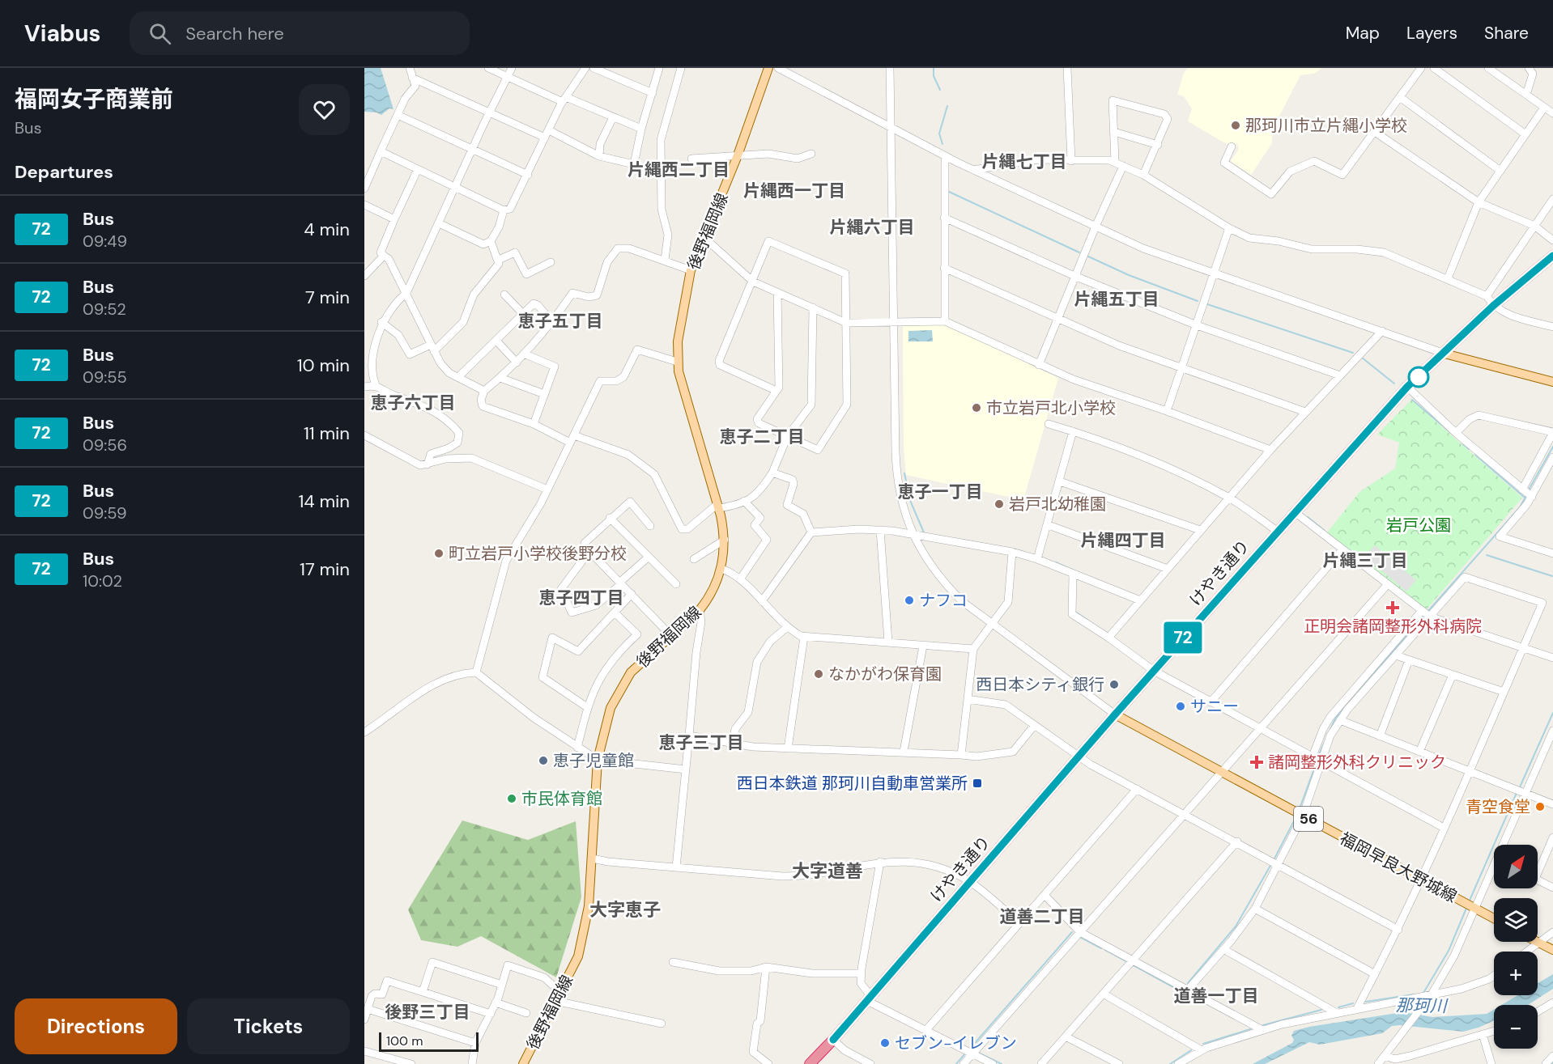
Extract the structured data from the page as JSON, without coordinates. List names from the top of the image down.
{
  "streets": {
    "highway": ["けやき通り"],
    "main road": ["後野福岡線", "56", "福岡早良大野城線"]
  },
  "crossings": [
    ["けやき通り", "福岡早良大野城線"]
  ],
  "districts": [
    "片縄七丁目",
    "片縄西二丁目",
    "片縄西一丁目",
    "片縄六丁目",
    "片縄五丁目",
    "恵子五丁目",
    "恵子六丁目",
    "恵子二丁目",
    "恵子一丁目",
    "片縄四丁目",
    "片縄三丁目",
    "恵子四丁目",
    "恵子三丁目",
    "大字道善",
    "大字恵子",
    "道善二丁目",
    "道善一丁目",
    "後野三丁目"
  ],
  "water": ["那珂川"],
  "parks": ["岩戸公園"],
  "places": {
    "other": [
      "那珂川市立片縄小学校",
      "市立岩戸北小学校",
      "岩戸北幼稚園",
      "町立岩戸小学校後野分校",
      "ナフコ",
      "なかがわ保育園",
      "西日本シティ銀行",
      "サニー",
      "恵子児童館",
      "市民体育館",
      "青空食堂",
      "セブン-イレブン"
    ],
    "health": ["正明会諸岡整形外科病院", "諸岡整形外科クリニック"],
    "transit": ["西日本鉄道 那珂川自動車営業所"]
  },
  "lines": ["bus line 72"],
  "scale_bar": "100 m",
  "north": "top right",
  "page": {
    "header": "Viabus",
    "search": "Search here",
    "nav": ["Map", "Layers", "Share"],
    "heading": [
      ["福岡女子商業前", "Bus"],
      "Departures"
    ],
    "on_map": "72",
    "list": [
      {
        "mark": "72",
        "name": "Bus",
        "note": "09:49",
        "value": "4 min"
      },
      {
        "mark": "72",
        "name": "Bus",
        "note": "09:52",
        "value": "7 min"
      },
      {
        "mark": "72",
        "name": "Bus",
        "note": "09:55",
        "value": "10 min"
      },
      {
        "mark": "72",
        "name": "Bus",
        "note": "09:56",
        "value": "11 min"
      },
      {
        "mark": "72",
        "name": "Bus",
        "note": "09:59",
        "value": "14 min"
      },
      {
        "mark": "72",
        "name": "Bus",
        "note": "10:02",
        "value": "17 min"
      }
    ],
    "map_buttons": ["+", "−"],
    "buttons": ["Directions", "Tickets"],
    "scale": "100 m"
  }
}
